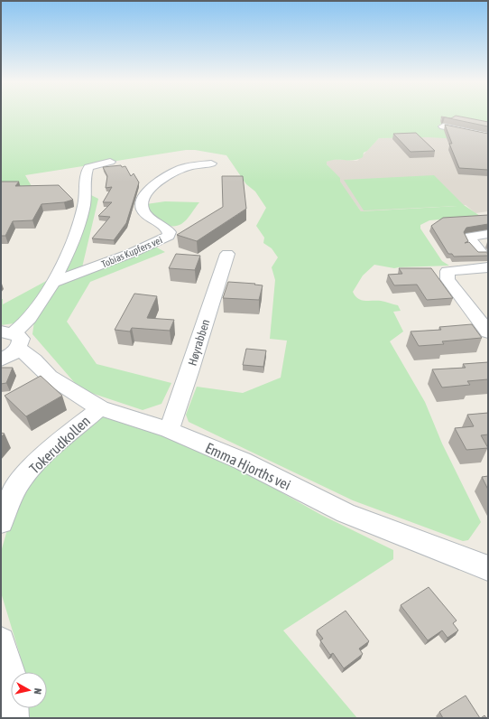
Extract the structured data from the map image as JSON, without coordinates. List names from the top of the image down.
{
  "streets": {
    "street": [
      "Tobias Kupfers vei",
      "Høyrabben",
      "Tokerudkollen",
      "Emma Hjorths vei"
    ]
  },
  "crossings": [
    ["Tobias Kupfers vei", "Emma Hjorths vei"],
    ["Høyrabben", "Emma Hjorths vei"],
    ["Tokerudkollen", "Emma Hjorths vei"]
  ],
  "north": "right"
}
